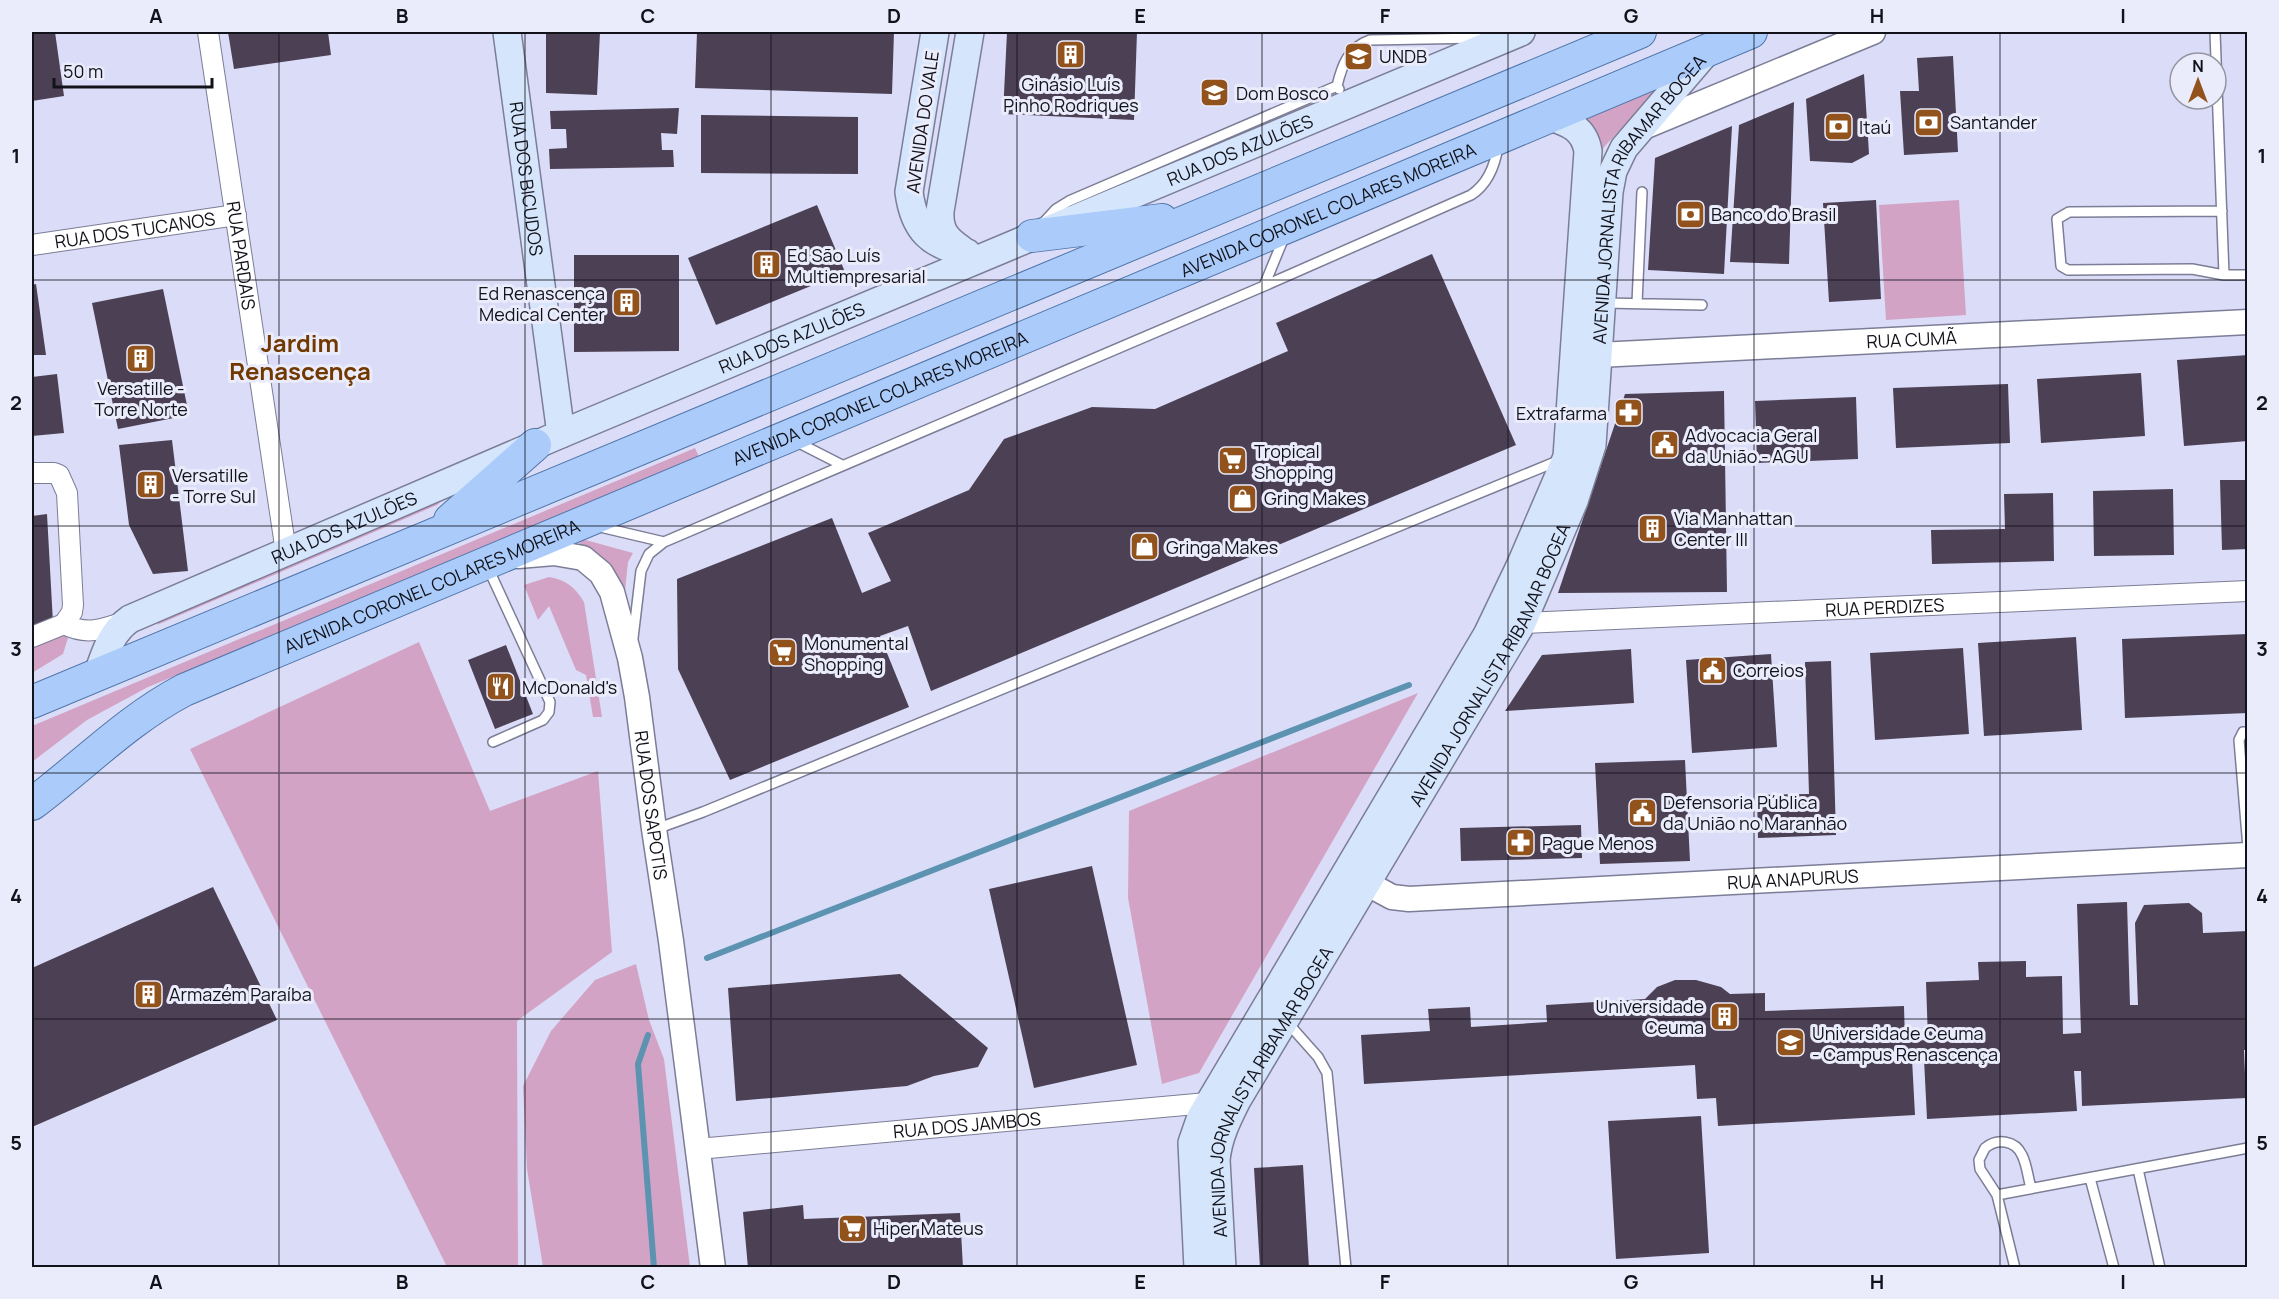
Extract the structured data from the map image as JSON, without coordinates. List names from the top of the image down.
{
  "streets": {
    "main road": [
      "AVENIDA DO VALE",
      "RUA DOS AZULÕES",
      "RUA DOS BICUDOS",
      "AVENIDA JORNALISTA RIBAMAR BOGEA",
      "AVENIDA CORONEL COLARES MOREIRA"
    ],
    "street": [
      "RUA DOS TUCANOS",
      "RUA PARDAIS",
      "RUA CUMÃ",
      "RUA PERDIZES",
      "RUA DOS SAPOTIS",
      "RUA ANAPURUS",
      "RUA DOS JAMBOS"
    ]
  },
  "crossings": [
    ["AVENIDA DO VALE", "RUA DOS AZULÕES"],
    ["RUA DOS AZULÕES", "RUA DOS BICUDOS"],
    ["RUA DOS AZULÕES", "RUA PARDAIS"],
    ["AVENIDA JORNALISTA RIBAMAR BOGEA", "AVENIDA CORONEL COLARES MOREIRA"],
    ["AVENIDA JORNALISTA RIBAMAR BOGEA", "RUA CUMÃ"],
    ["AVENIDA JORNALISTA RIBAMAR BOGEA", "RUA PERDIZES"],
    ["AVENIDA JORNALISTA RIBAMAR BOGEA", "RUA ANAPURUS"],
    ["AVENIDA JORNALISTA RIBAMAR BOGEA", "RUA DOS JAMBOS"],
    ["AVENIDA CORONEL COLARES MOREIRA", "RUA DOS SAPOTIS"],
    ["RUA DOS TUCANOS", "RUA PARDAIS"],
    ["RUA DOS SAPOTIS", "RUA DOS JAMBOS"]
  ],
  "districts": ["Jardim Renascença"],
  "places": {
    "building": [
      "Ginásio Luís Pinho Rodriques",
      "Ed São Luís Multiempresarial",
      "Ed Renascença Medical Center",
      "Versatille - Torre Norte",
      "Versatille - Torre Sul",
      "Via Manhattan Center III",
      "Armazém Paraíba",
      "Universidade Ceuma"
    ],
    "school or university": ["UNDB", "Dom Bosco", "Universidade Ceuma - Campus Renascença"],
    "bank": ["Santander", "Itaú", "Banco do Brasil"],
    "pharmacy": ["Extrafarma", "Pague Menos"],
    "public building": ["Advocacia Geral da União - AGU", "Correios", "Defensoria Pública da União no Maranhão"],
    "supermarket": ["Tropical Shopping", "Monumental Shopping", "Hiper Mateus"],
    "shop": ["Gring Makes", "Gringa Makes"],
    "restaurant": ["McDonald's"]
  },
  "scale_bar": "50 m",
  "north": "top",
  "grid": {
    "columns": [
      "A",
      "B",
      "C",
      "D",
      "E",
      "F",
      "G",
      "H",
      "I"
    ],
    "rows": [
      "1",
      "2",
      "3",
      "4",
      "5"
    ]
  }
}
